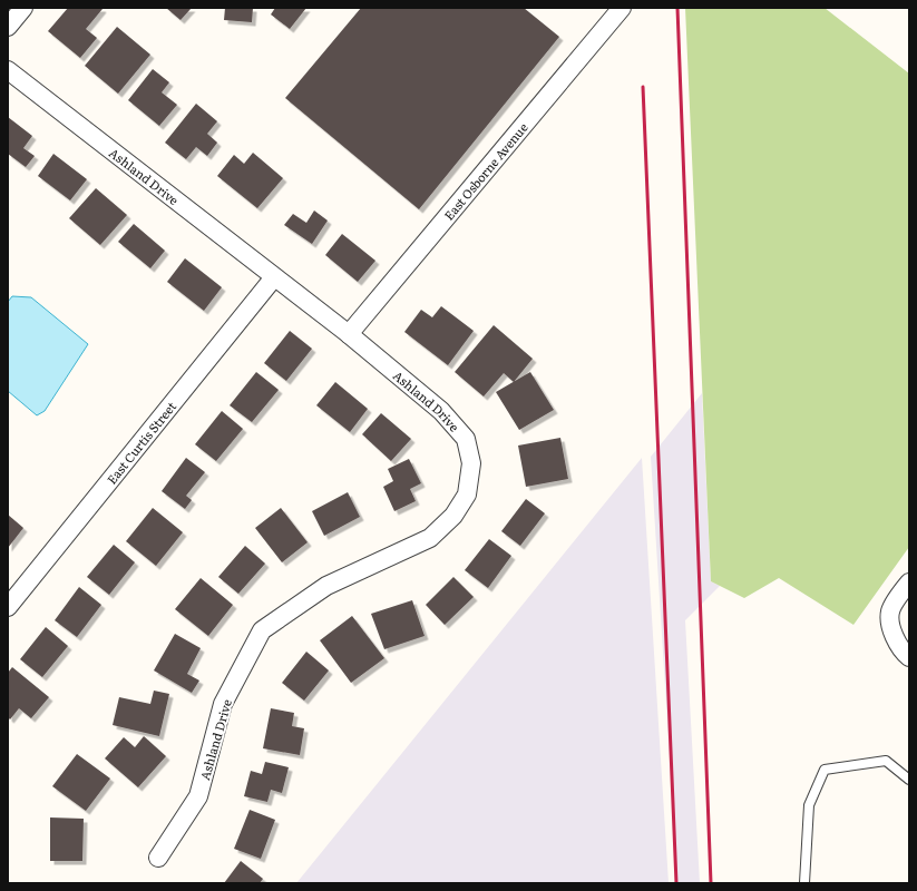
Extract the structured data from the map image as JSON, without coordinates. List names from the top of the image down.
{
  "streets": {
    "street": ["East Osborne Avenue", "Ashland Drive", "East Curtis Street"]
  },
  "crossings": [
    ["East Osborne Avenue", "Ashland Drive"],
    ["Ashland Drive", "East Curtis Street"]
  ]
}
